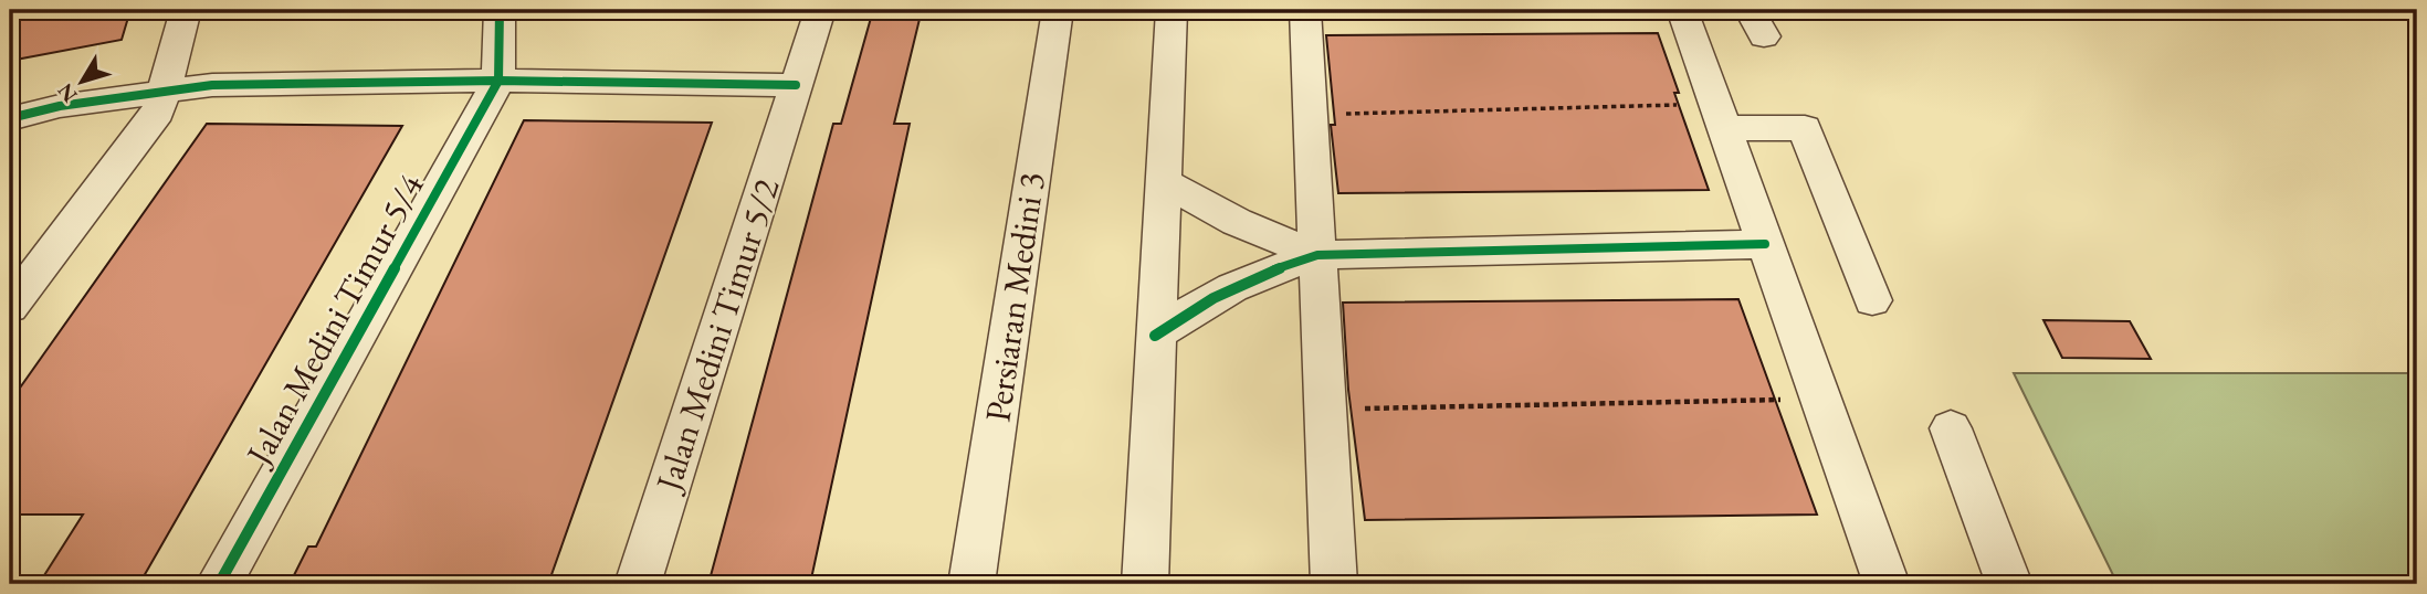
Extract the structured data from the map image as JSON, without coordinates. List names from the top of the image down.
{
  "streets": {
    "street": ["Persiaran Medini 3", "Jalan Medini Timur 5/4", "Jalan Medini Timur 5/2"]
  },
  "north": "bottom left"
}
